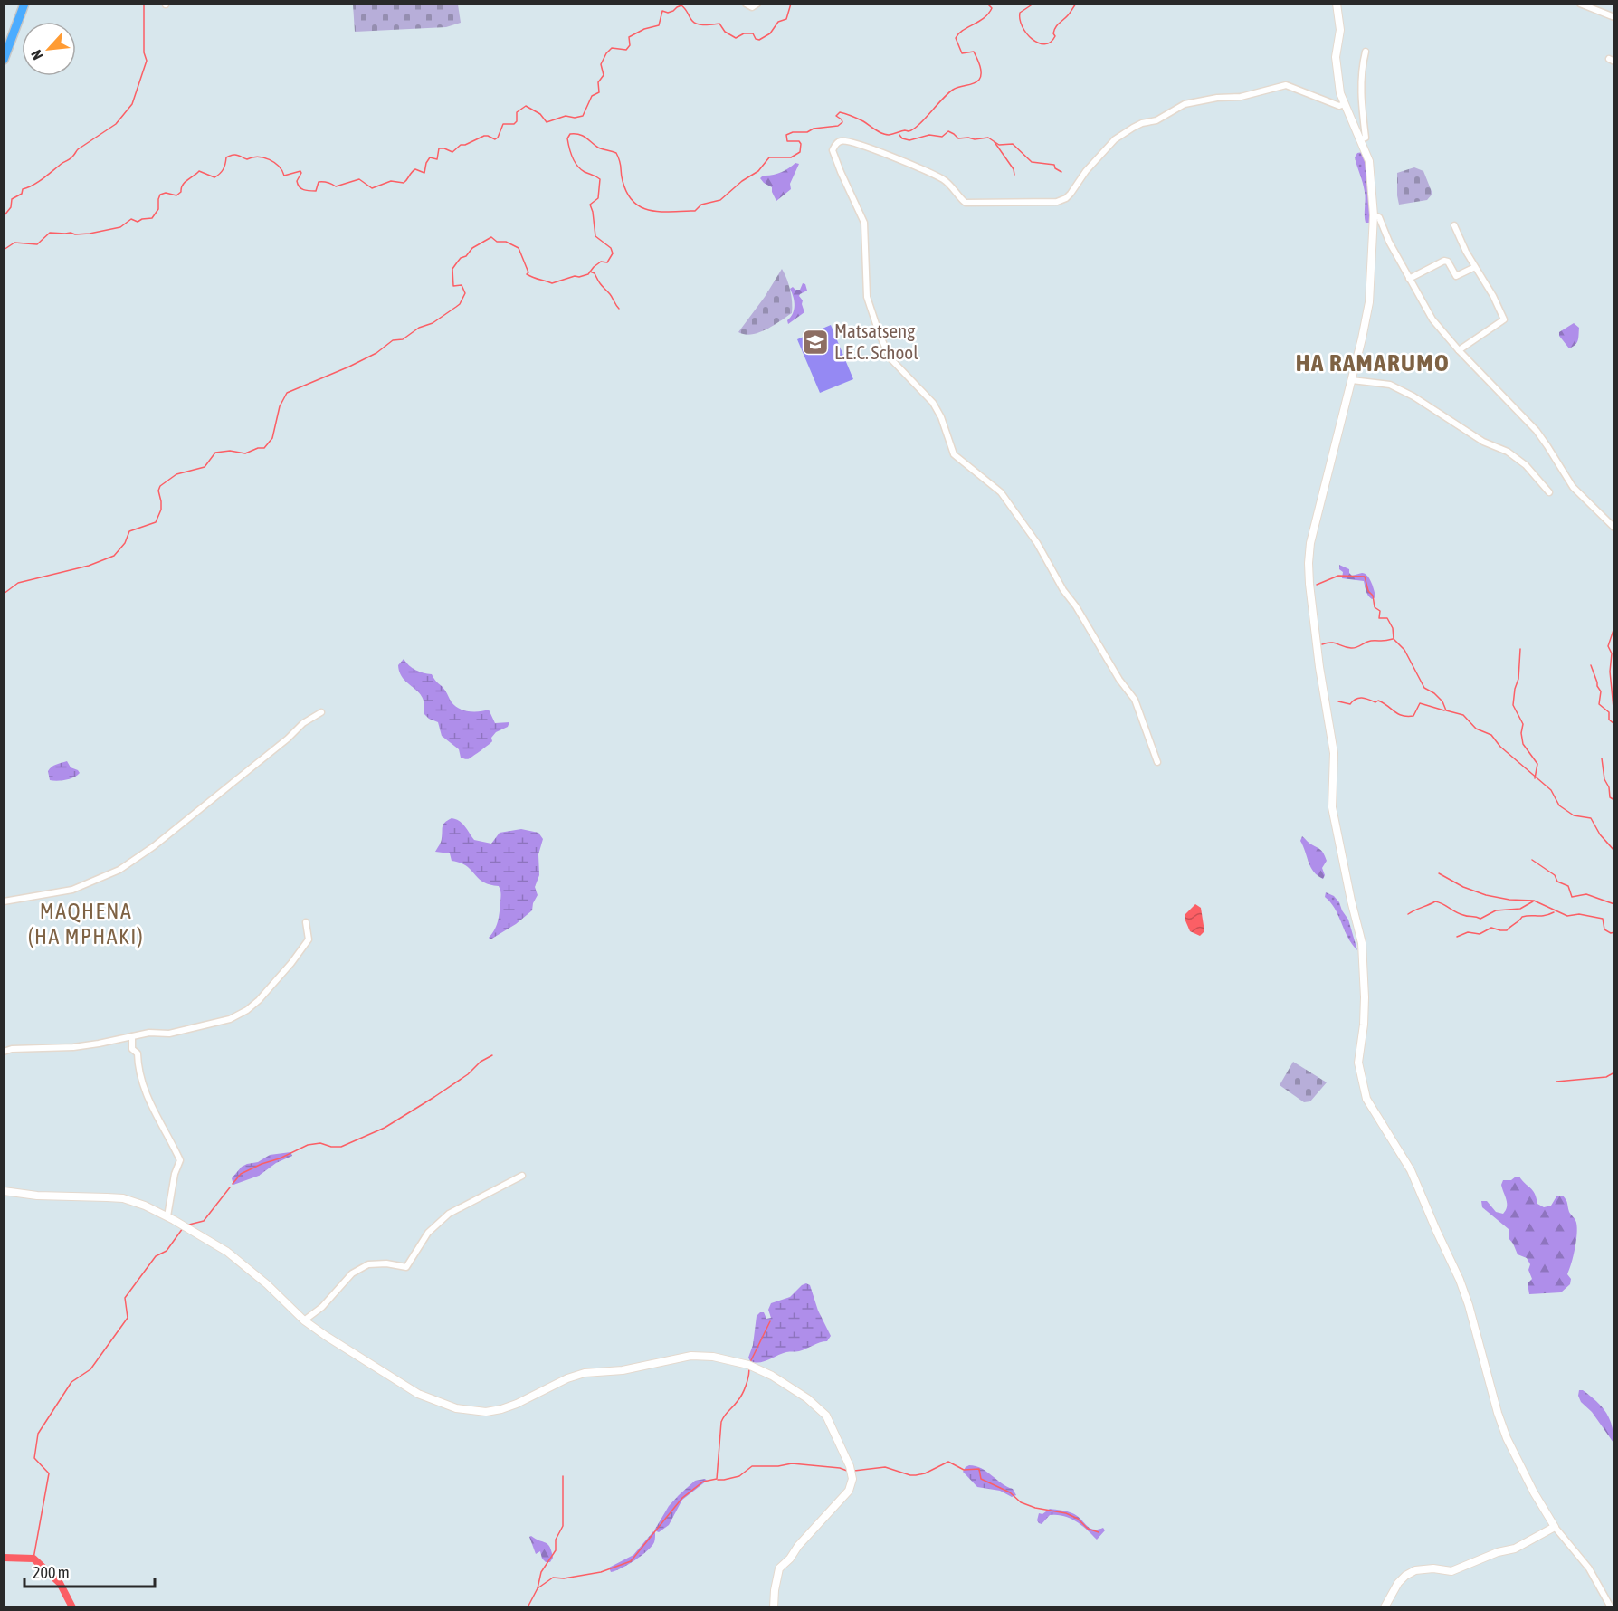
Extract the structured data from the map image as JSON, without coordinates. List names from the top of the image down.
{
  "districts": ["HA RAMARUMO", "MAQHENA (HA MPHAKI)"],
  "places": {
    "school or university": ["Matsatseng L.E.C. School"]
  },
  "scale_bar": "200 m",
  "north": "bottom left"
}
